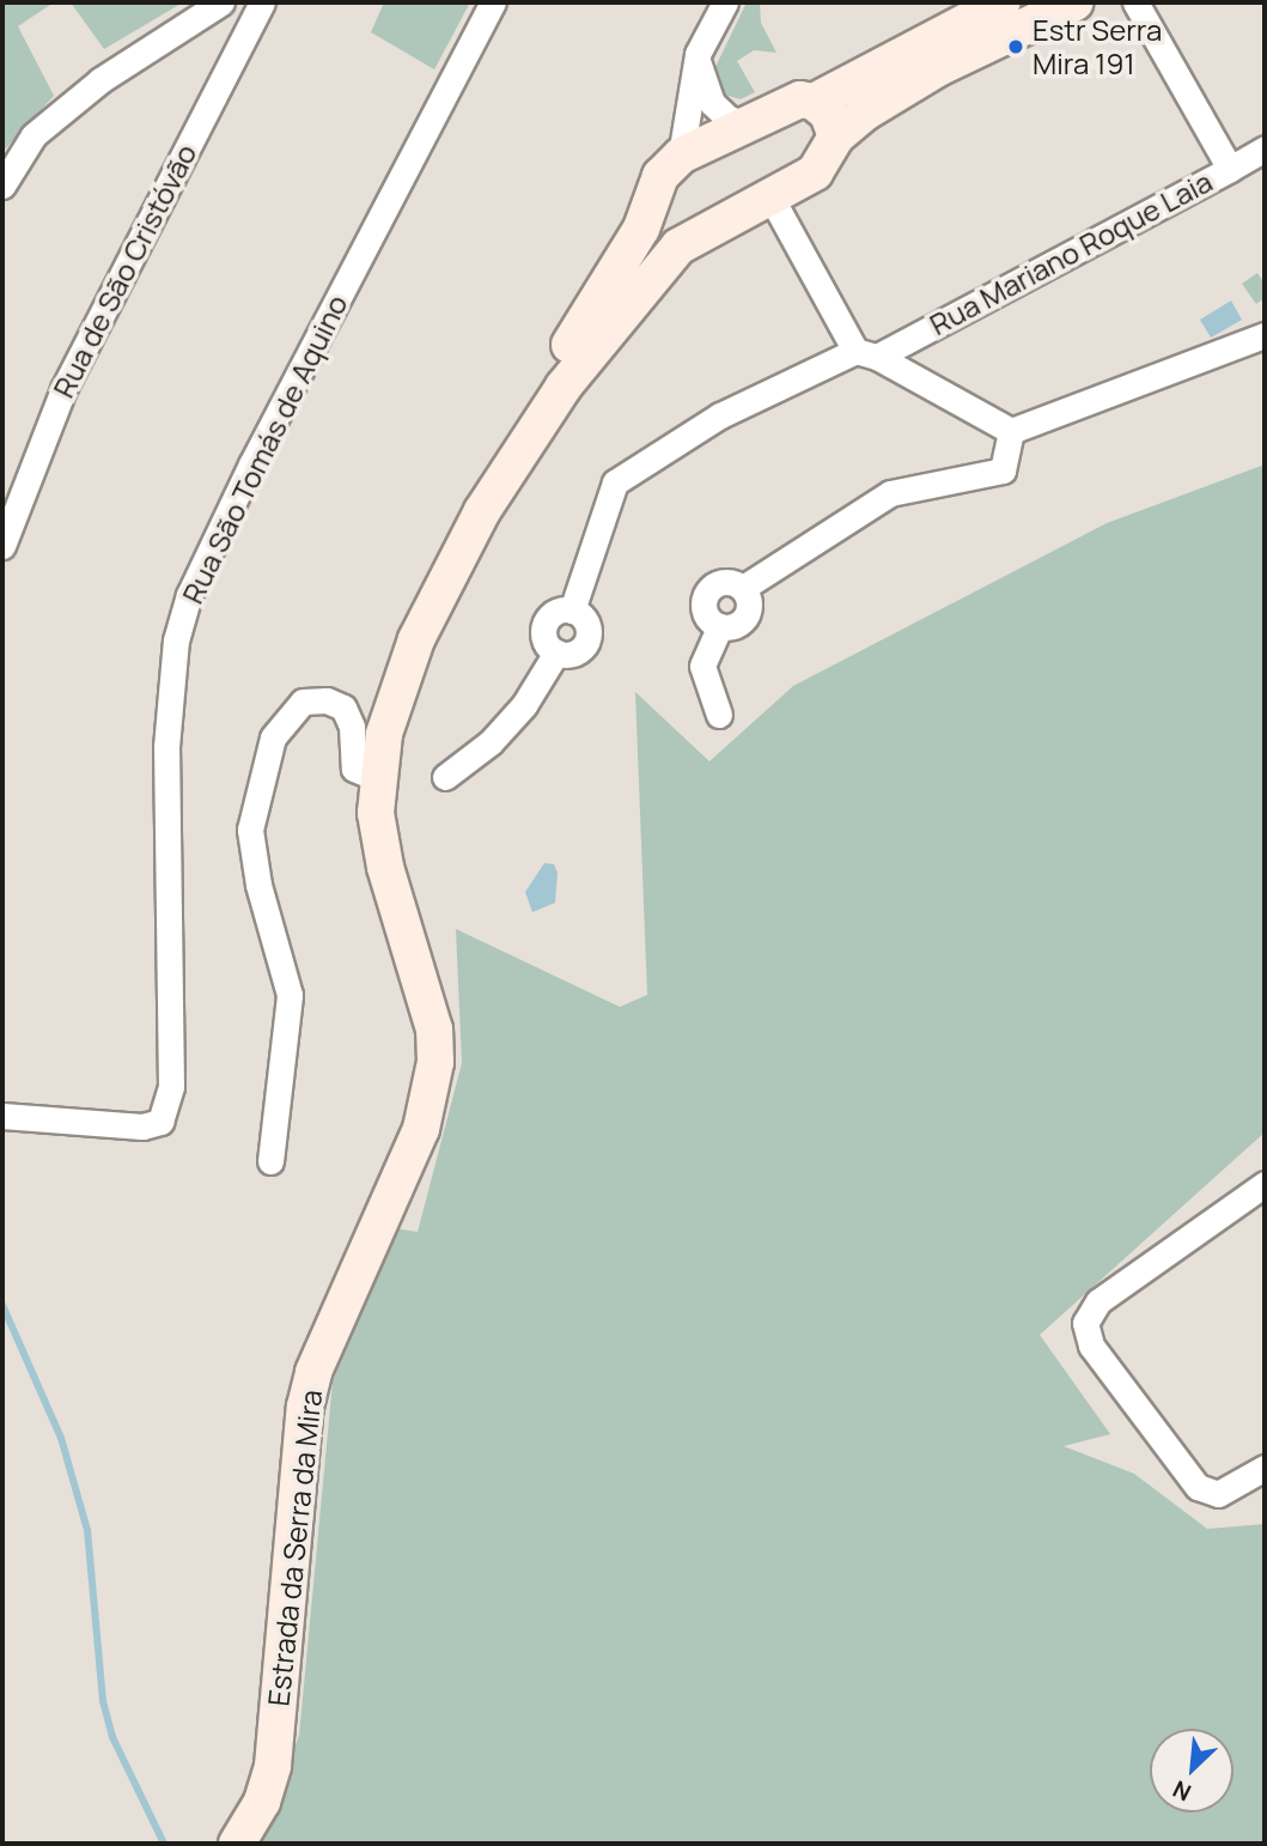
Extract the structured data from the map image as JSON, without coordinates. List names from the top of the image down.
{
  "streets": {
    "street": [
      "Rua Mariano Roque Laia",
      "Rua de São Cristóvão",
      "Rua São Tomás de Aquino",
      "Estrada da Serra da Mira"
    ]
  },
  "places": ["Estr Serra Mira 191"],
  "north": "bottom left"
}
